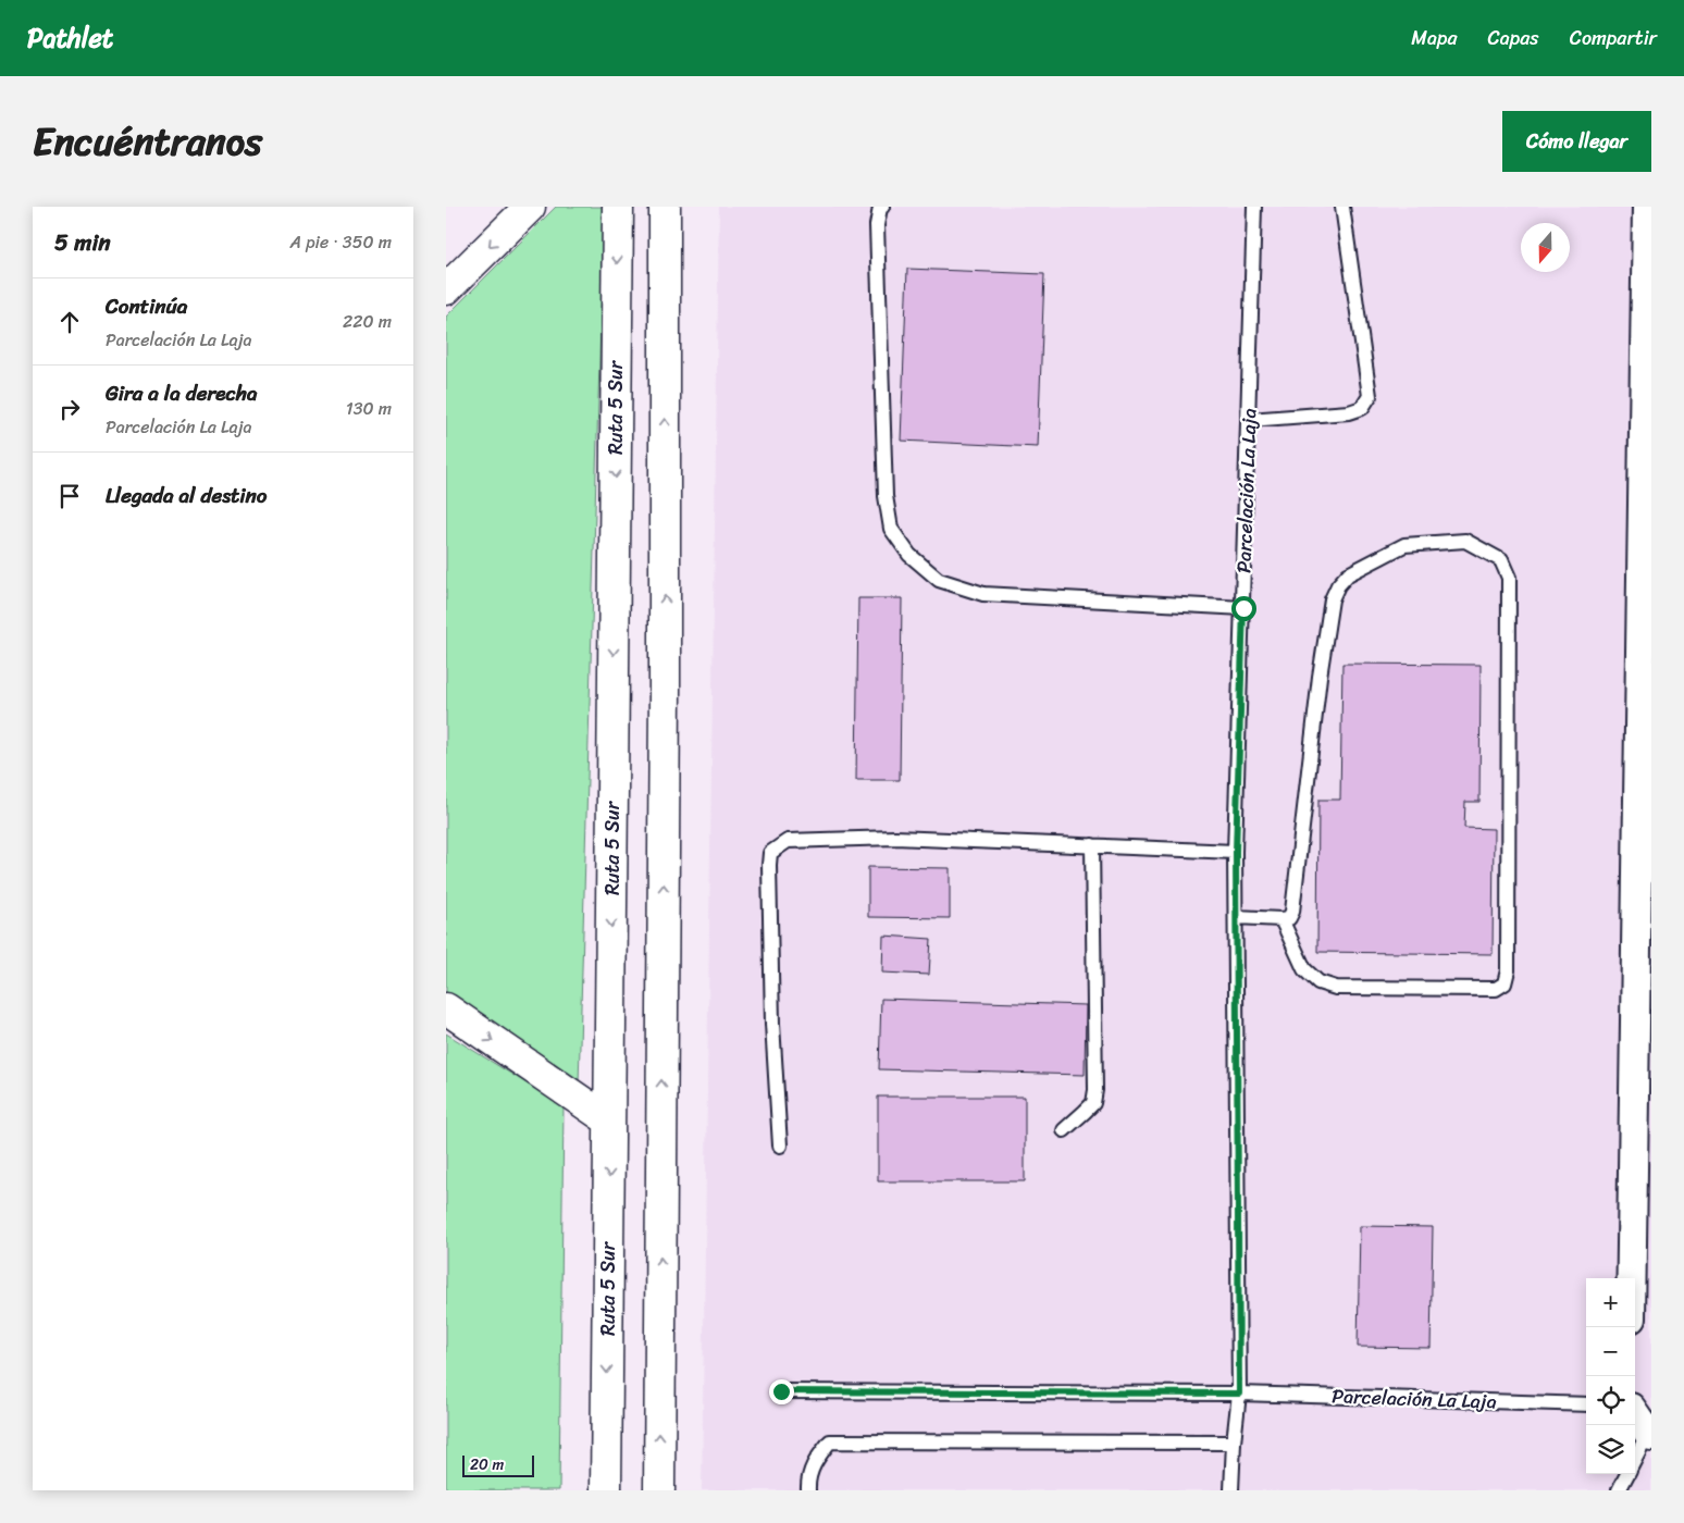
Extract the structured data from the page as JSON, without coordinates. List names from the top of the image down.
{
  "streets": {
    "highway": ["Ruta 5 Sur"],
    "lane": ["Parcelación La Laja"]
  },
  "scale_bar": "20 m",
  "north": "bottom",
  "page": {
    "header": "Pathlet",
    "nav": ["Mapa", "Capas", "Compartir"],
    "title": "Encuéntranos",
    "buttons": "Cómo llegar",
    "heading": ["5 min", "A pie · 350 m"],
    "list": [
      ["Continúa", "Parcelación La Laja", "220 m"],
      ["Gira a la derecha", "Parcelación La Laja", "130 m"],
      "Llegada al destino"
    ],
    "map_buttons": ["+", "−"],
    "scale": "20 m"
  }
}
